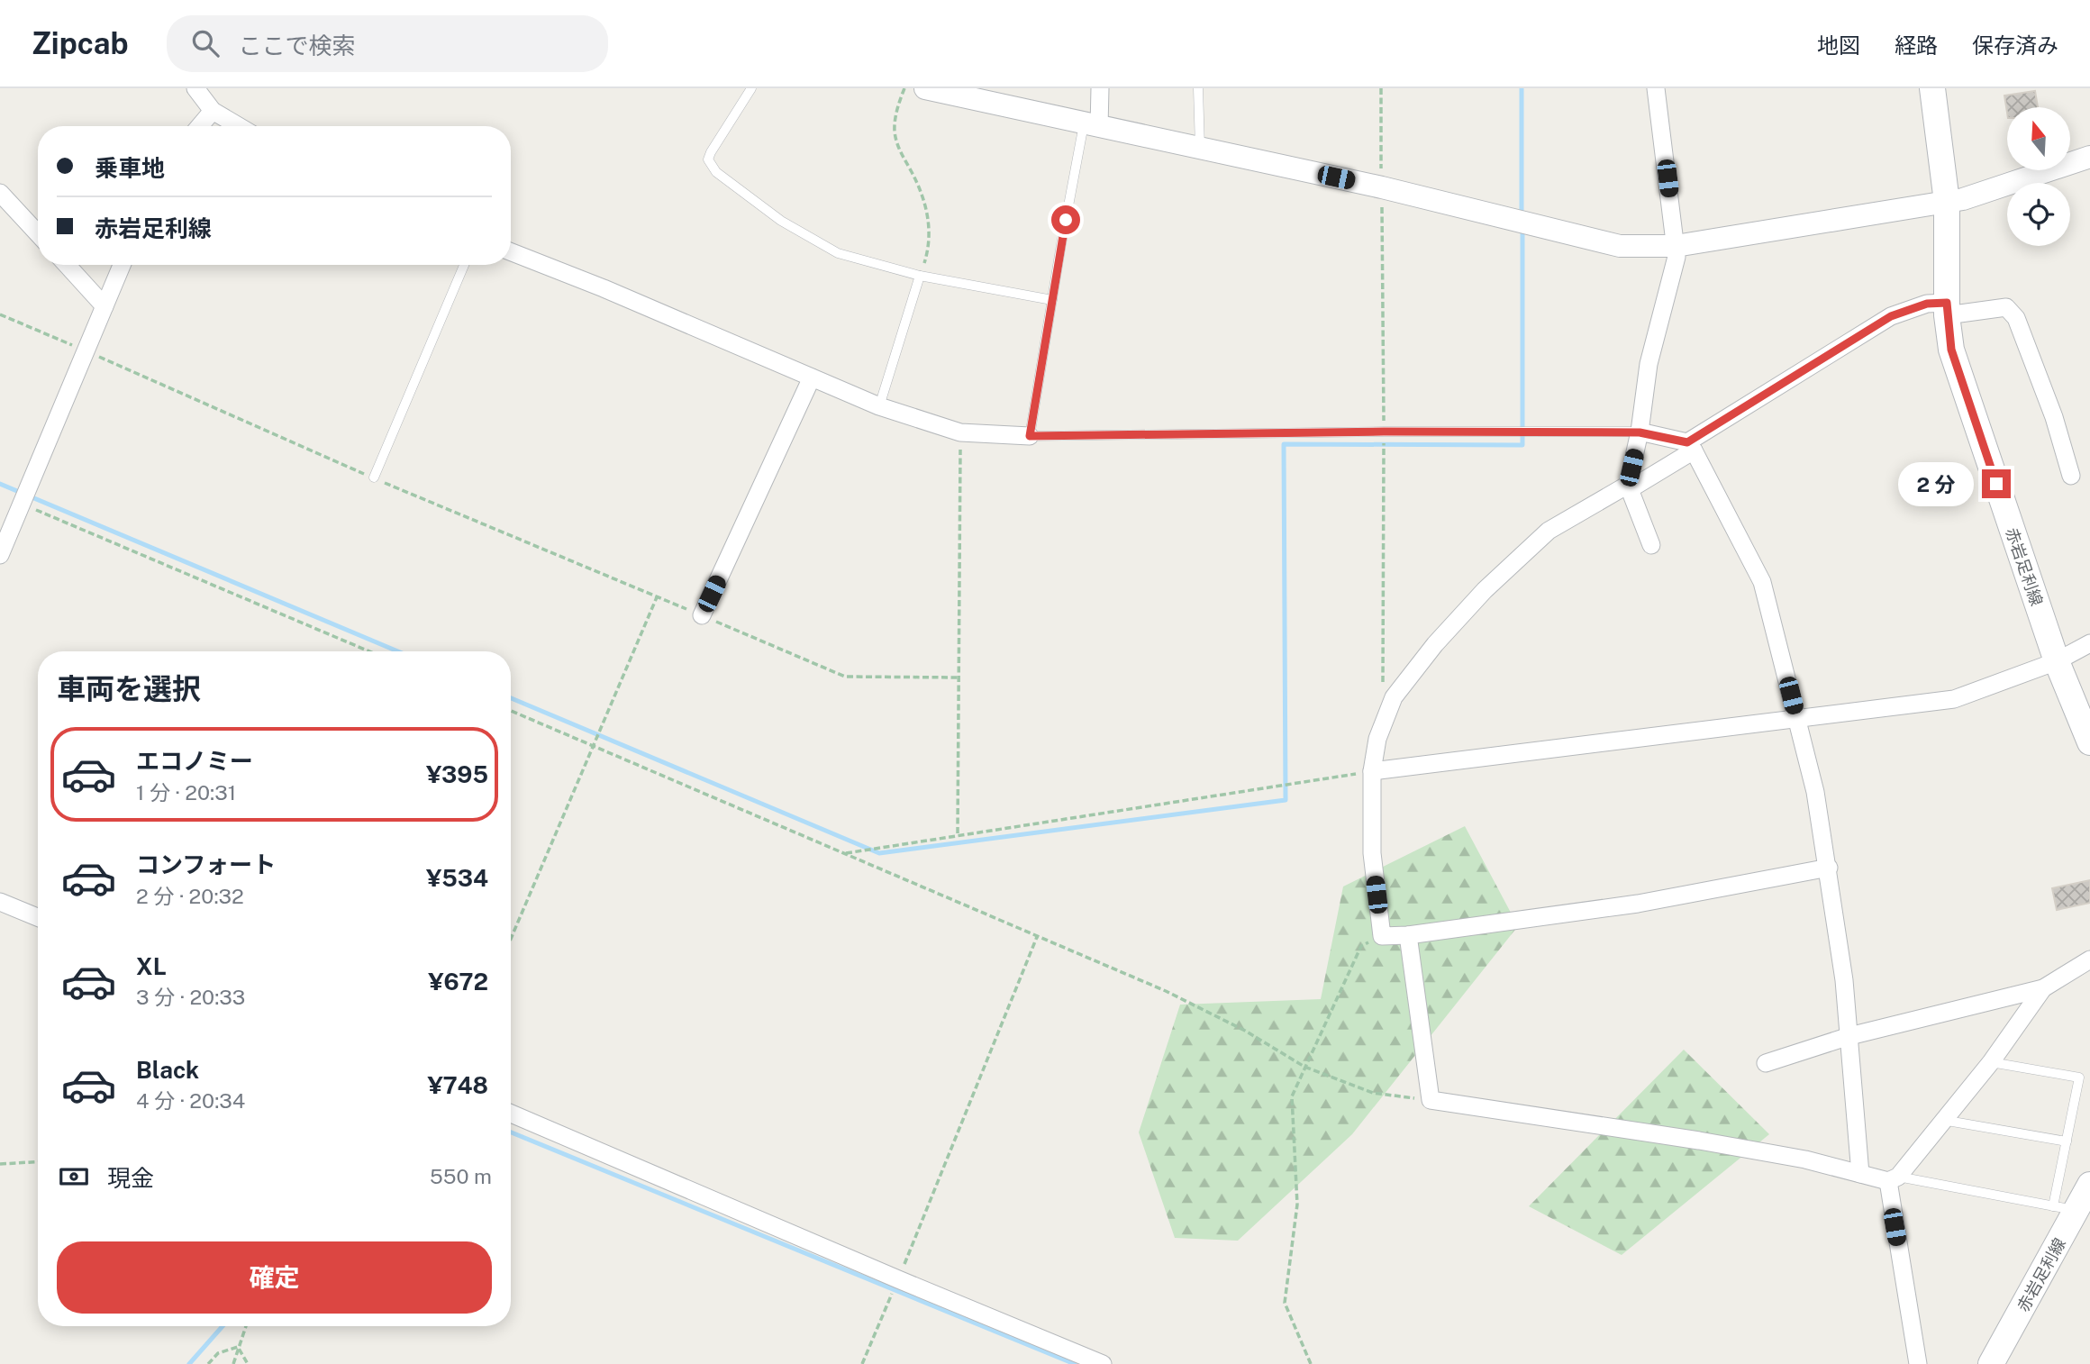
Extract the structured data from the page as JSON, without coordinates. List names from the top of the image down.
{
  "streets": {
    "main road": ["赤岩足利線"]
  },
  "north": "top",
  "page": {
    "header": "Zipcab",
    "search": "ここで検索",
    "nav": ["地図", "経路", "保存済み"],
    "banner": ["乗車地", "赤岩足利線"],
    "bubble": "2 分",
    "heading": "車両を選択",
    "list": [
      {
        "name": "エコノミー",
        "note": "1 分 · 20:31",
        "value": "¥395"
      },
      {
        "name": "コンフォート",
        "note": "2 分 · 20:32",
        "value": "¥534"
      },
      {
        "name": "XL",
        "note": "3 分 · 20:33",
        "value": "¥672"
      },
      {
        "name": "Black",
        "note": "4 分 · 20:34",
        "value": "¥748"
      }
    ],
    "pay": ["現金", "550 m"],
    "buttons": "確定"
  }
}
